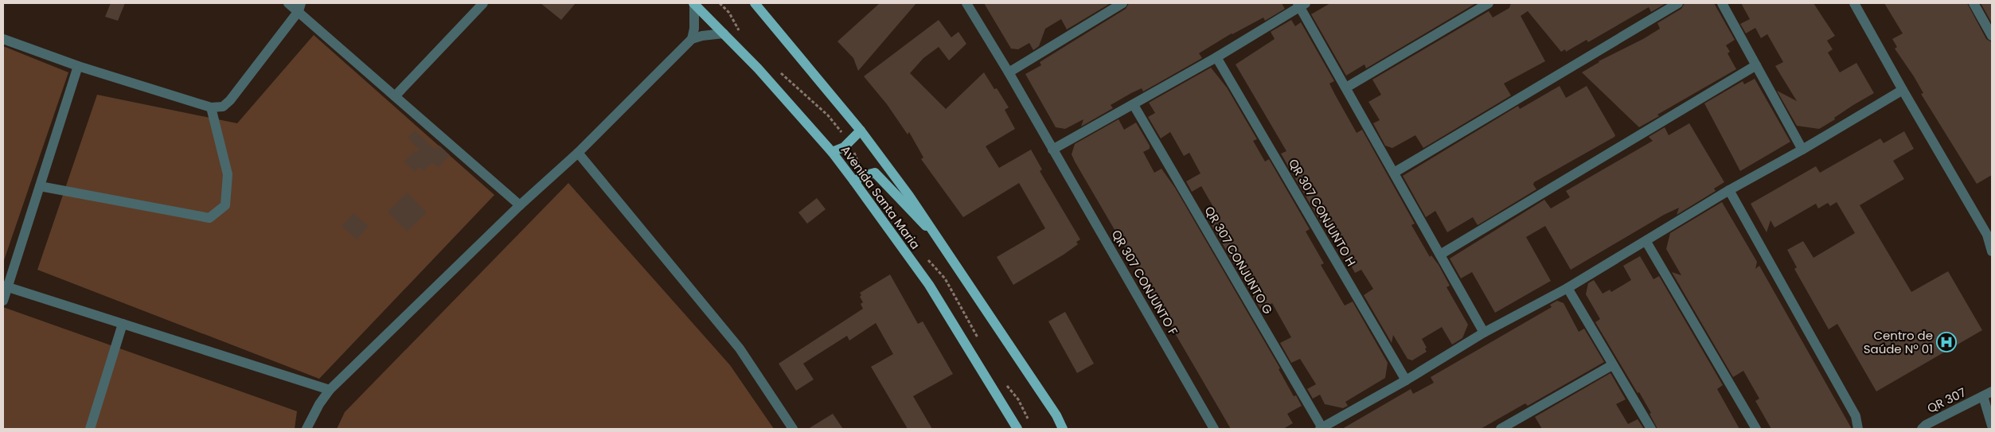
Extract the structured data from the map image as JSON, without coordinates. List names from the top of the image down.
{
  "streets": {
    "main road": ["Avenida Santa Maria"],
    "street": [
      "QR 307 CONJUNTO H",
      "QR 307 CONJUNTO G",
      "QR 307 CONJUNTO F",
      "QR 307"
    ]
  },
  "places": {
    "hospital": ["Centro de Saúde Nº 01"]
  }
}
